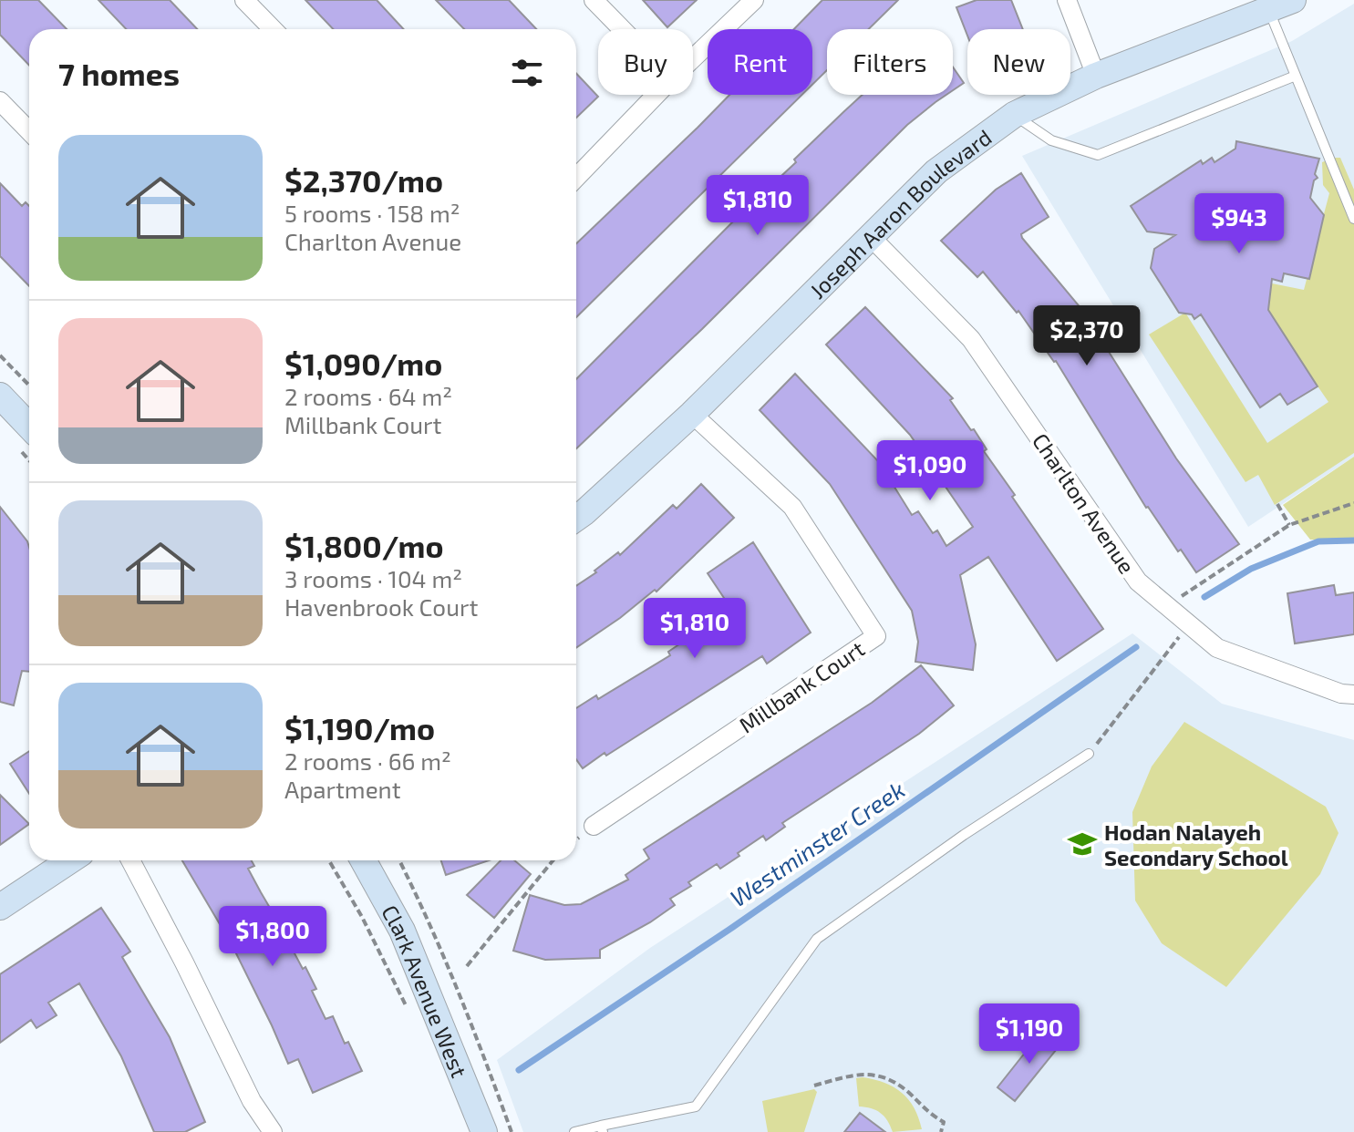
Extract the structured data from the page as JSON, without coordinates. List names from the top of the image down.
{
  "streets": {
    "street": [
      "Joseph Aaron Boulevard",
      "Charlton Avenue",
      "Millbank Court",
      "Clark Avenue West"
    ]
  },
  "crossings": [
    ["Joseph Aaron Boulevard", "Charlton Avenue"],
    ["Joseph Aaron Boulevard", "Millbank Court"]
  ],
  "water": ["Westminster Creek"],
  "places": {
    "school or university": ["Hodan Nalayeh Secondary School"]
  },
  "page": {
    "chip": [
      "Buy",
      "Rent",
      "Filters",
      "New"
    ],
    "heading": "7 homes",
    "list": [
      {
        "name": "$2,370/mo",
        "note": "5 rooms · 158 m² · Charlton Avenue"
      },
      {
        "name": "$1,090/mo",
        "note": "2 rooms · 64 m² · Millbank Court"
      },
      {
        "name": "$1,800/mo",
        "note": "3 rooms · 104 m² · Havenbrook Court"
      },
      {
        "name": "$1,190/mo",
        "note": "2 rooms · 66 m² · Apartment"
      }
    ],
    "price": [
      "$1,810",
      "$943",
      "$2,370",
      "$1,090",
      "$1,810",
      "$1,800",
      "$1,190"
    ]
  }
}
